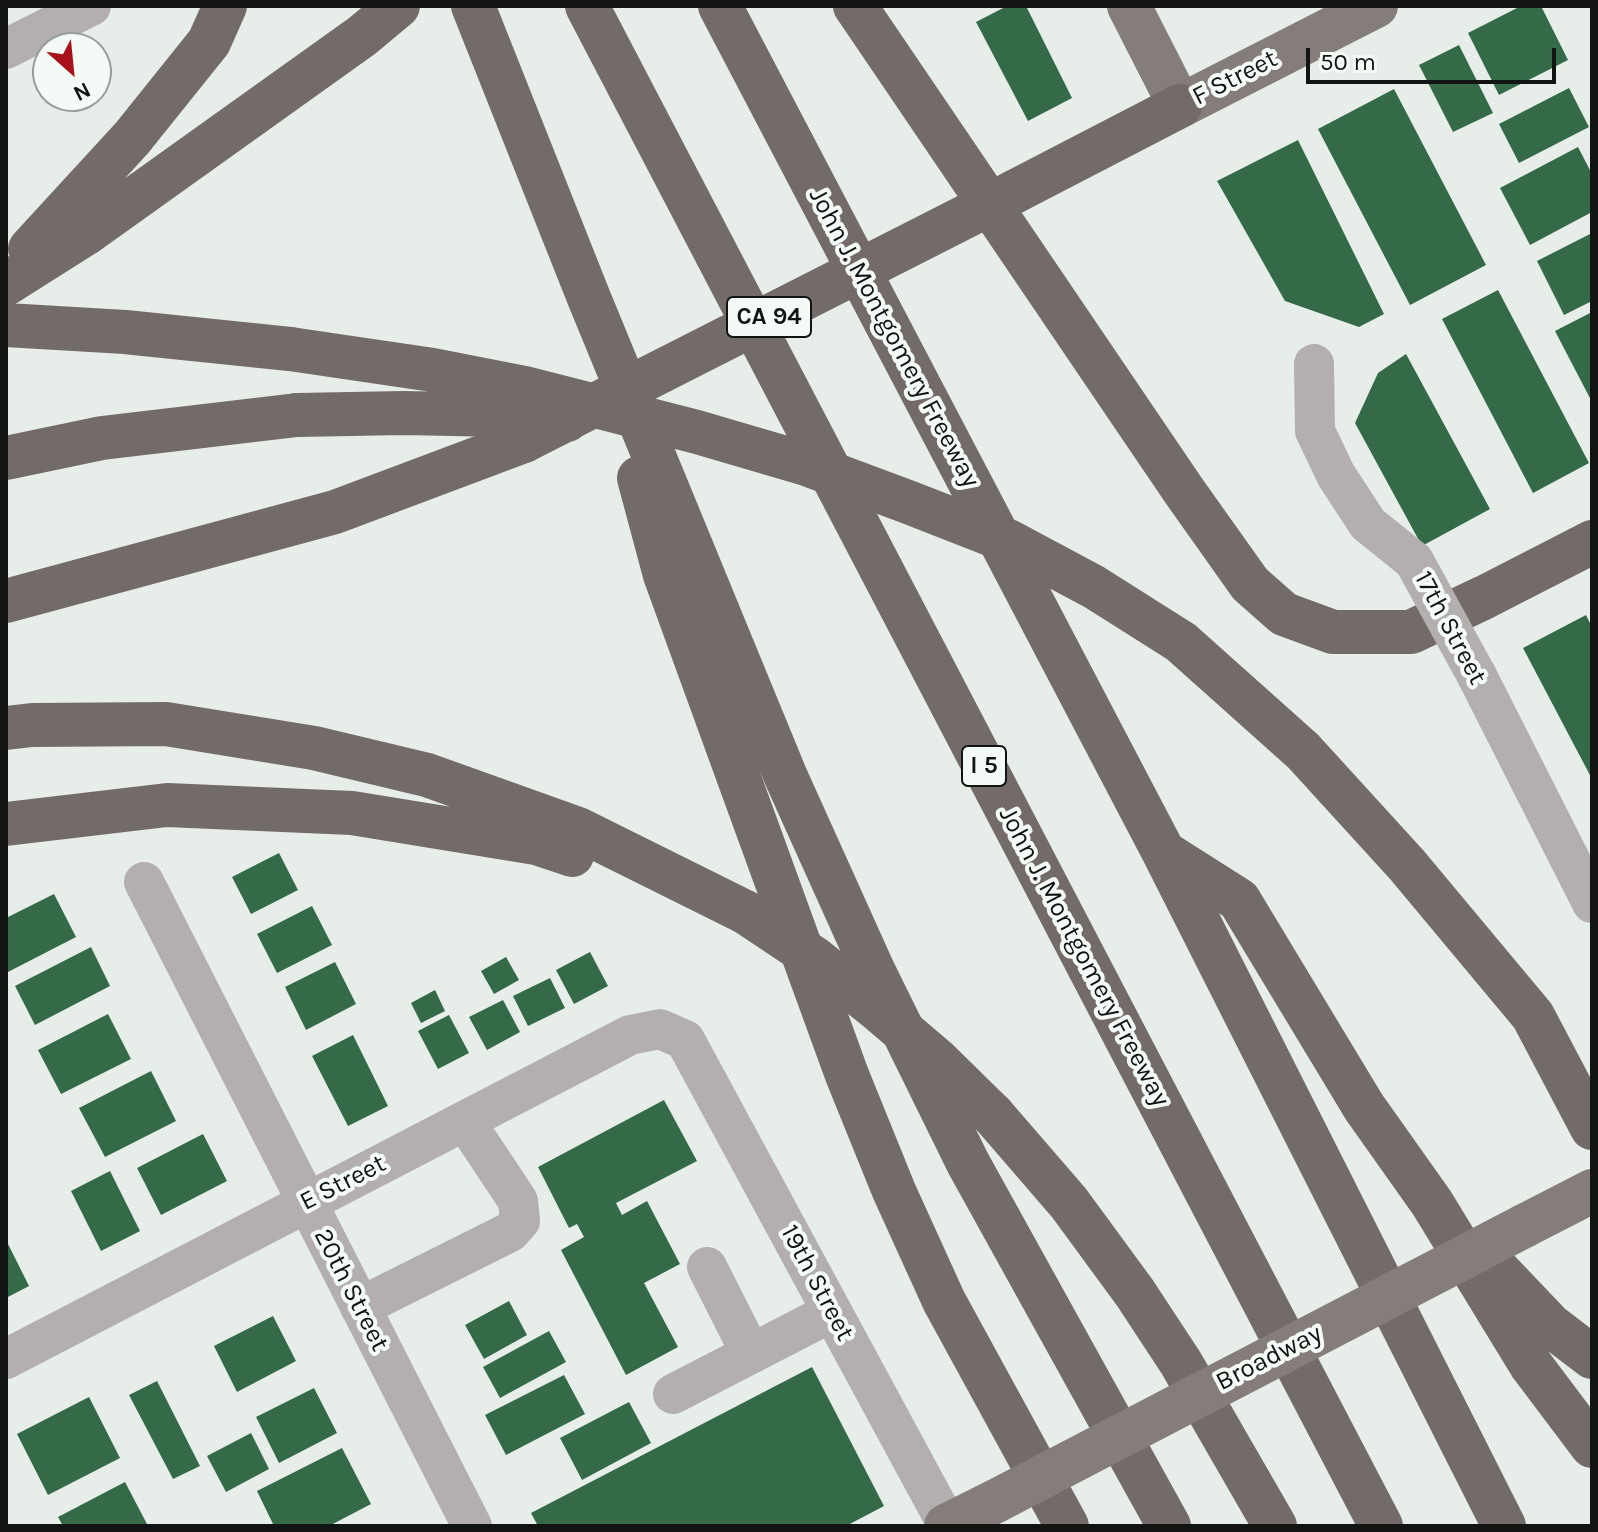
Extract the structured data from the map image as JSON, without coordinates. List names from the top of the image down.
{
  "streets": {
    "highway": ["CA 94", "John J. Montgomery Freeway", "I 5"],
    "main road": ["F Street", "Broadway"],
    "street": [
      "17th Street",
      "E Street",
      "19th Street",
      "20th Street"
    ]
  },
  "crossings": [
    ["F Street", "CA 94"],
    ["E Street", "19th Street"],
    ["E Street", "20th Street"],
    ["19th Street", "Broadway"]
  ],
  "scale_bar": "50 m",
  "north": "bottom right"
}
